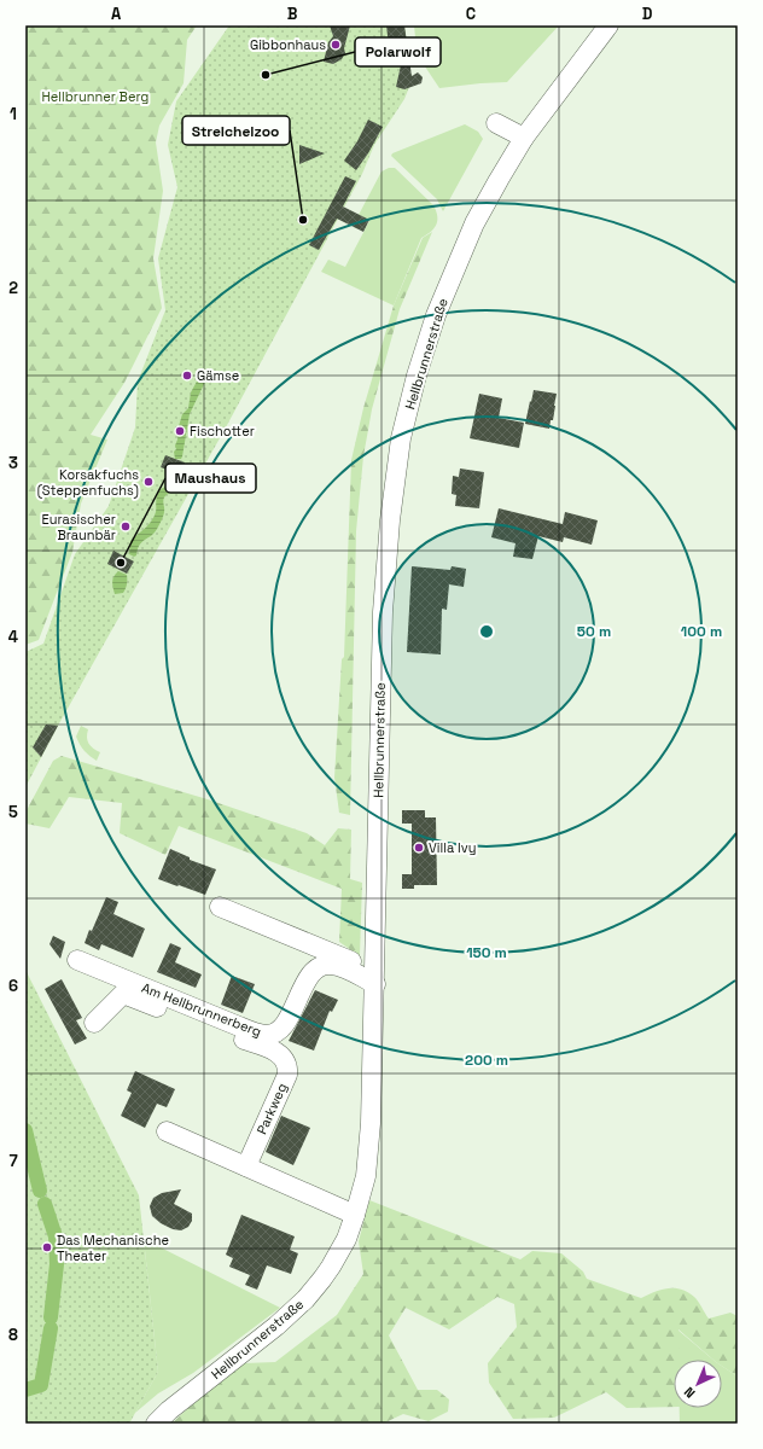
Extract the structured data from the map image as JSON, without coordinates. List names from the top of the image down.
{
  "streets": {
    "street": ["Hellbrunnerstraße", "Am Hellbrunnerberg", "Parkweg"]
  },
  "crossings": [
    ["Hellbrunnerstraße", "Am Hellbrunnerberg"]
  ],
  "parks": ["Hellbrunner Berg"],
  "places": [
    "Gibbonhaus",
    "Polarwolf",
    "Streichelzoo",
    "Gämse",
    "Fischotter",
    "Korsakfuchs (Steppenfuchs)",
    "Eurasischer Braunbär",
    "Maushaus",
    "Villa Ivy",
    "Das Mechanische Theater"
  ],
  "north": "bottom left",
  "grid": {
    "columns": [
      "A",
      "B",
      "C",
      "D"
    ],
    "rows": [
      "1",
      "2",
      "3",
      "4",
      "5",
      "6",
      "7",
      "8"
    ]
  },
  "rings": [
    "50 m",
    "100 m",
    "150 m",
    "200 m"
  ]
}
